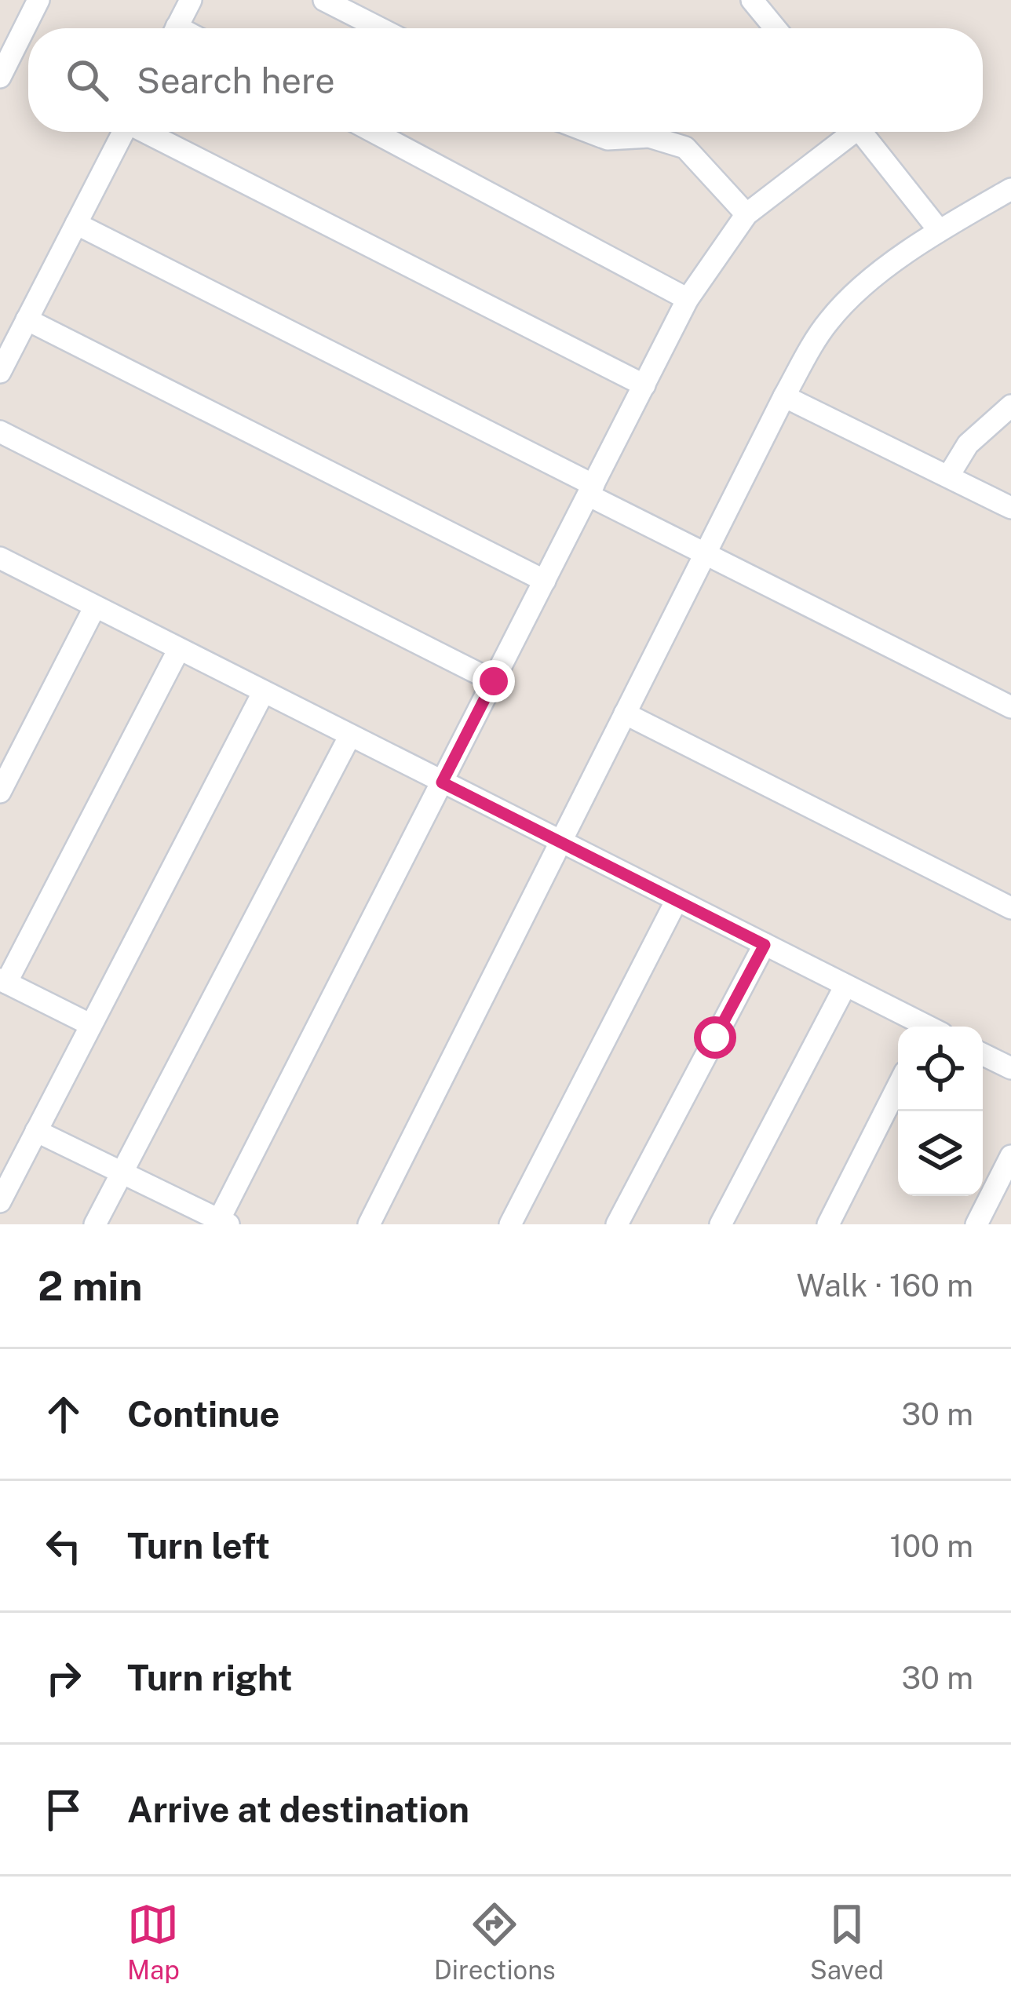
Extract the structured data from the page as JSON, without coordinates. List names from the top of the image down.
{
  "page": {
    "search": "Search here",
    "heading": ["2 min", "Walk · 160 m"],
    "list": [
      ["Continue", "30 m"],
      ["Turn left", "100 m"],
      ["Turn right", "30 m"],
      "Arrive at destination"
    ],
    "nav": ["Map", "Directions", "Saved"]
  }
}
